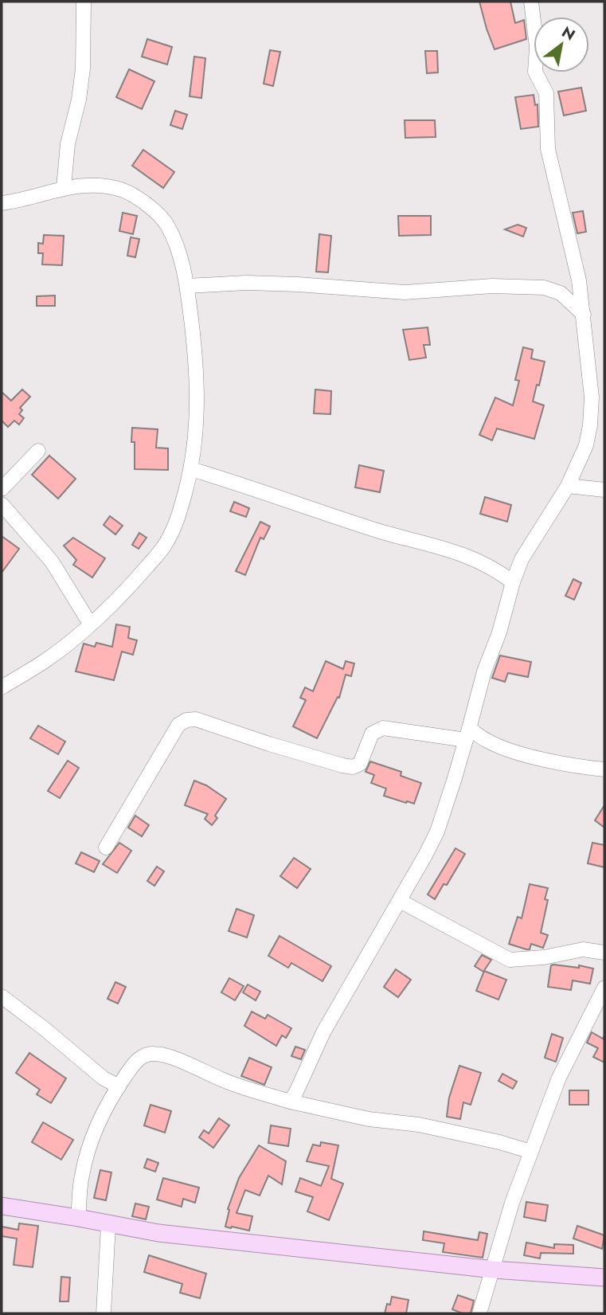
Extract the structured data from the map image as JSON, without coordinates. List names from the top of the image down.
{
  "north": "top right"
}
